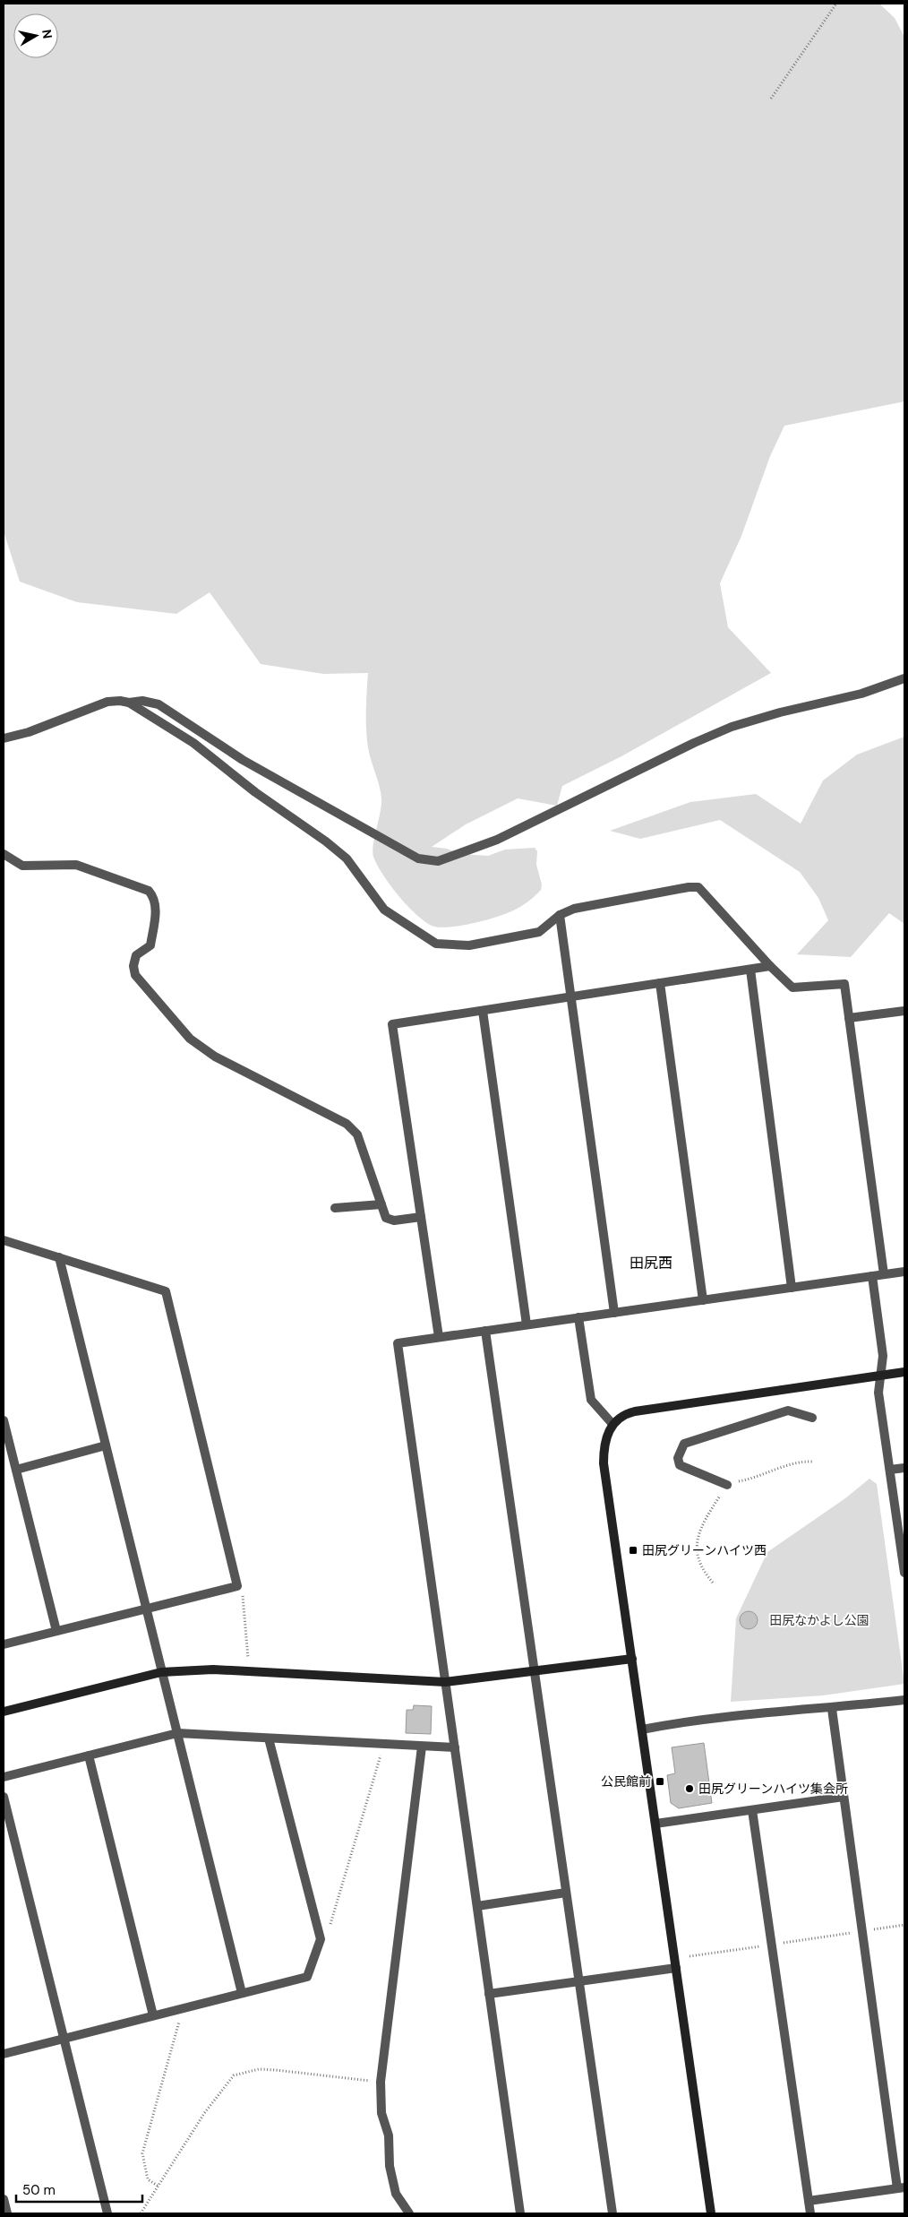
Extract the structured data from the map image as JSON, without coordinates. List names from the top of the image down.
{
  "districts": ["田尻西"],
  "parks": ["田尻なかよし公園"],
  "places": {
    "transit": ["田尻グリーンハイツ西", "公民館前"],
    "other": ["田尻グリーンハイツ集会所"]
  },
  "scale_bar": "50 m",
  "north": "right"
}
